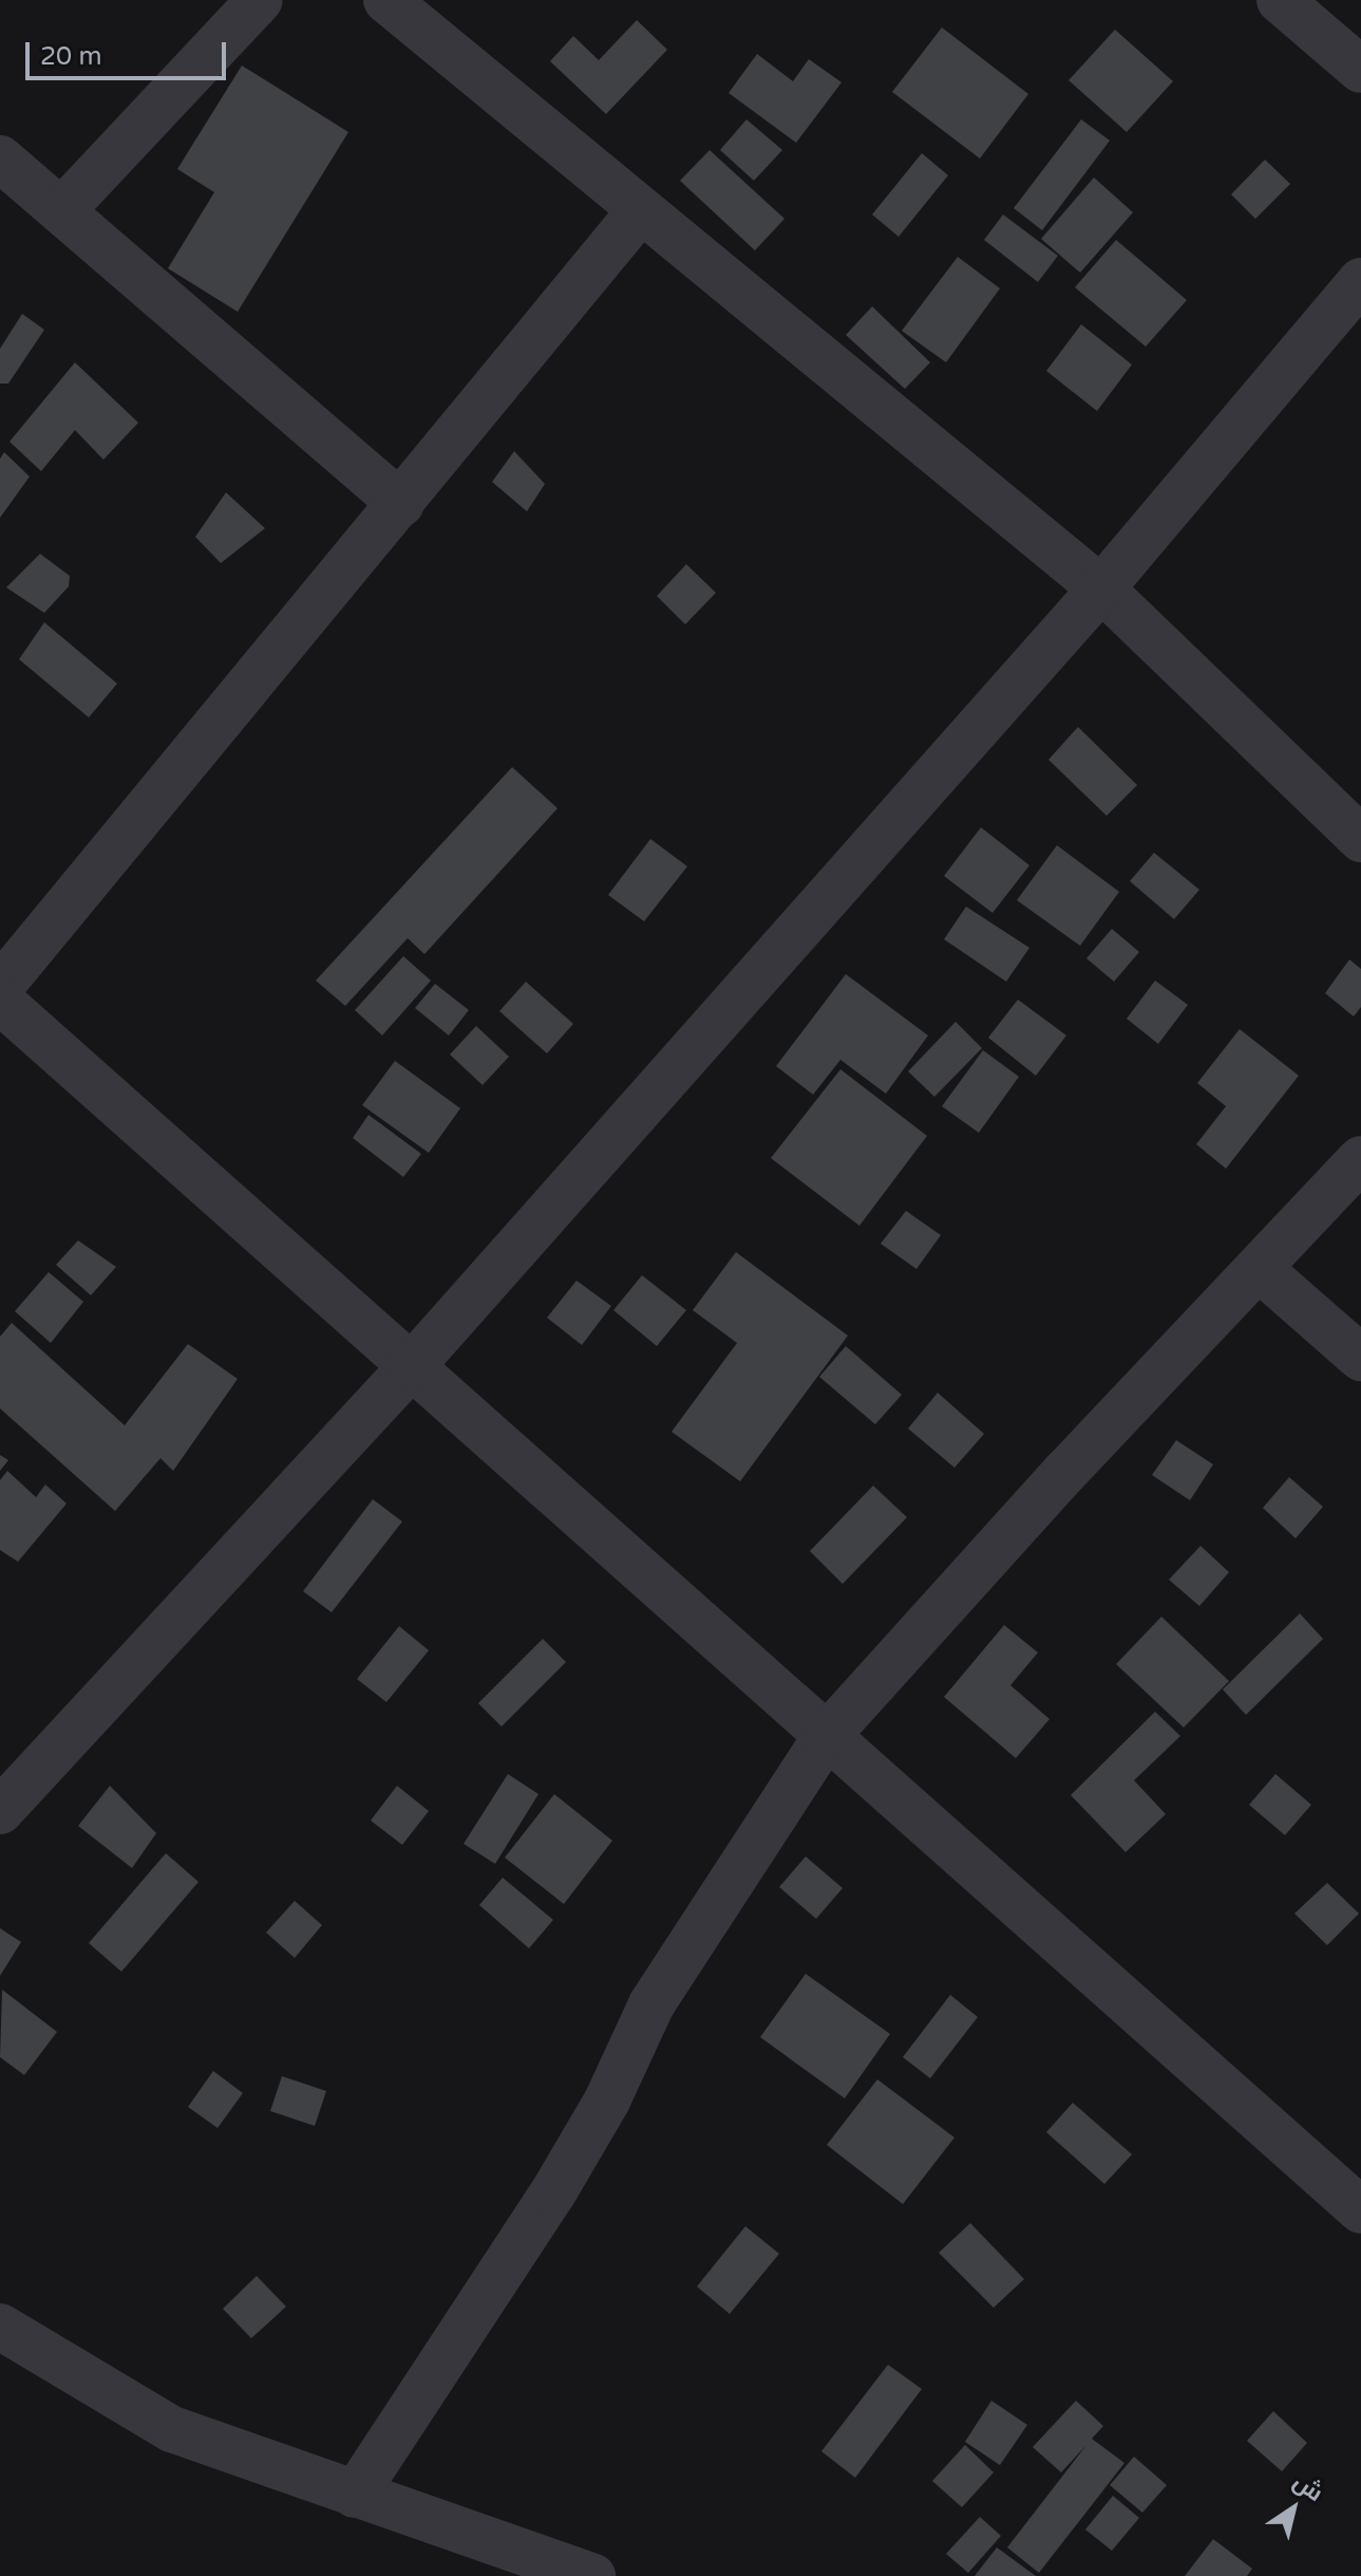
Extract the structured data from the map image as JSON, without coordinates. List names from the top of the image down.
{
  "scale_bar": "20 m",
  "north": "top right"
}
